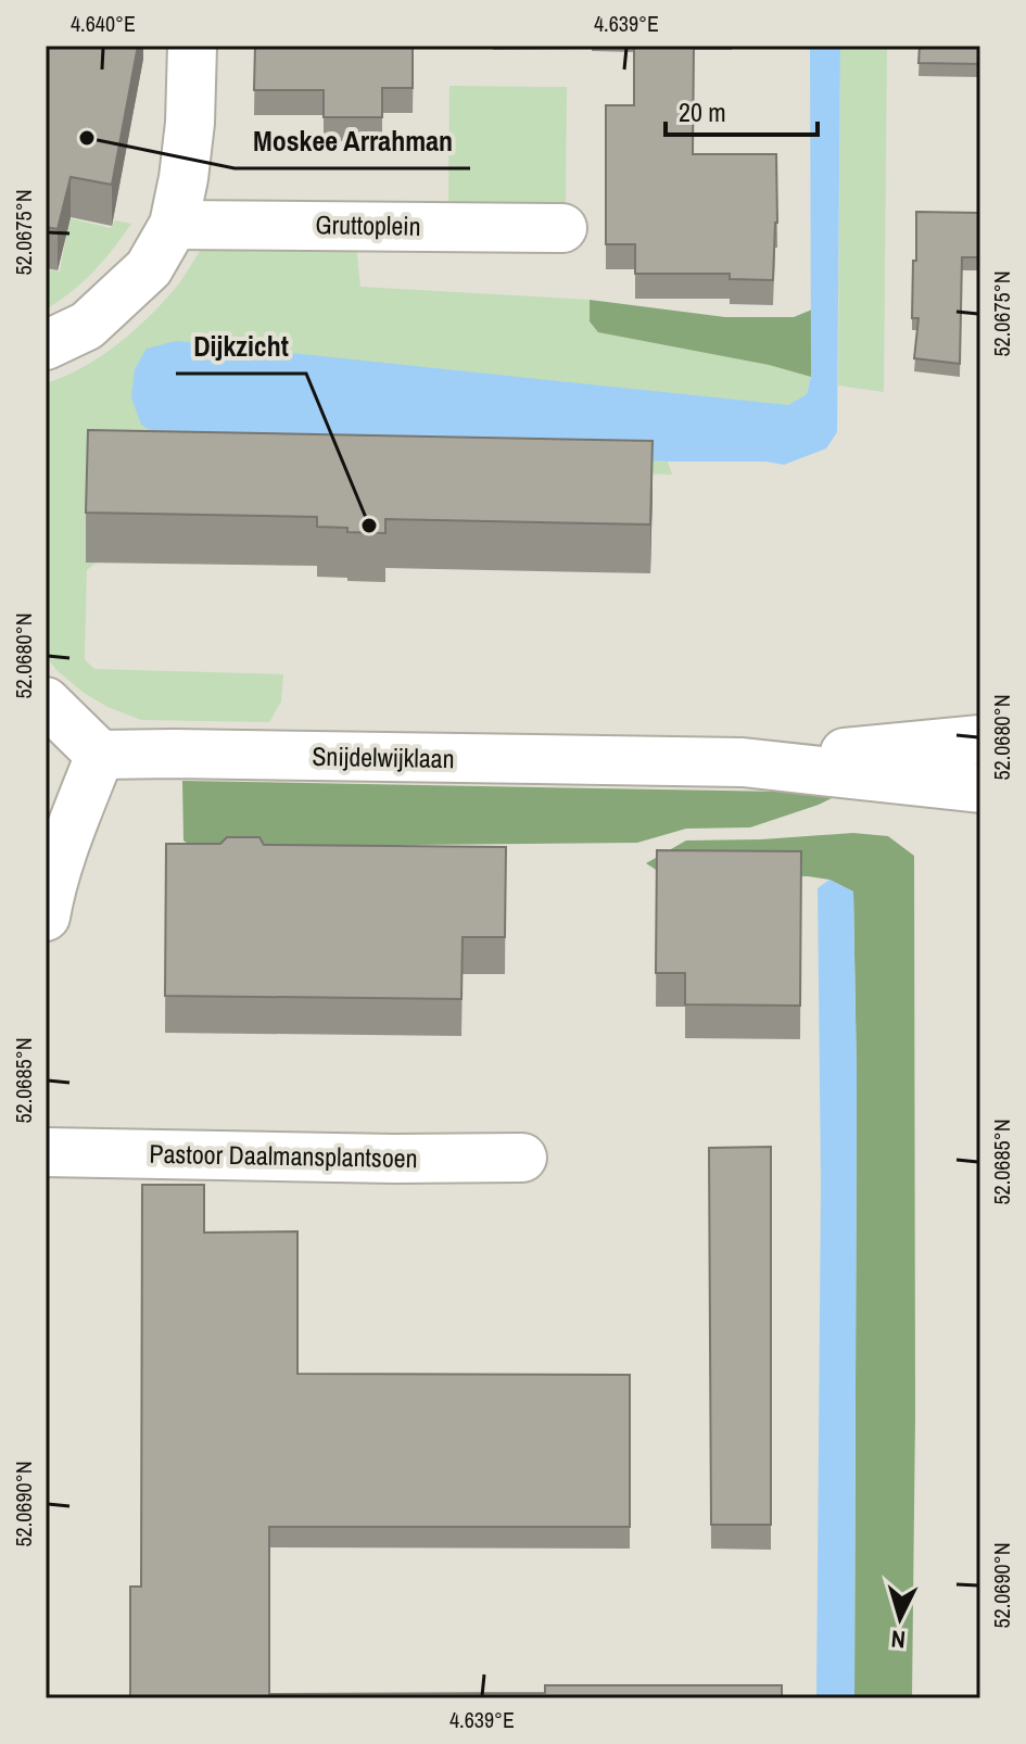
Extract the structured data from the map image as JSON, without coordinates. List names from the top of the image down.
{
  "streets": {
    "street": ["Gruttoplein", "Snijdelwijklaan", "Pastoor Daalmansplantsoen"]
  },
  "places": ["Moskee Arrahman", "Dijkzicht"],
  "scale_bar": "20 m",
  "north": "bottom",
  "coordinates": [
    "4.640°E",
    "4.639°E",
    "52.0675°N",
    "52.0680°N",
    "52.0685°N",
    "52.0690°N"
  ]
}
